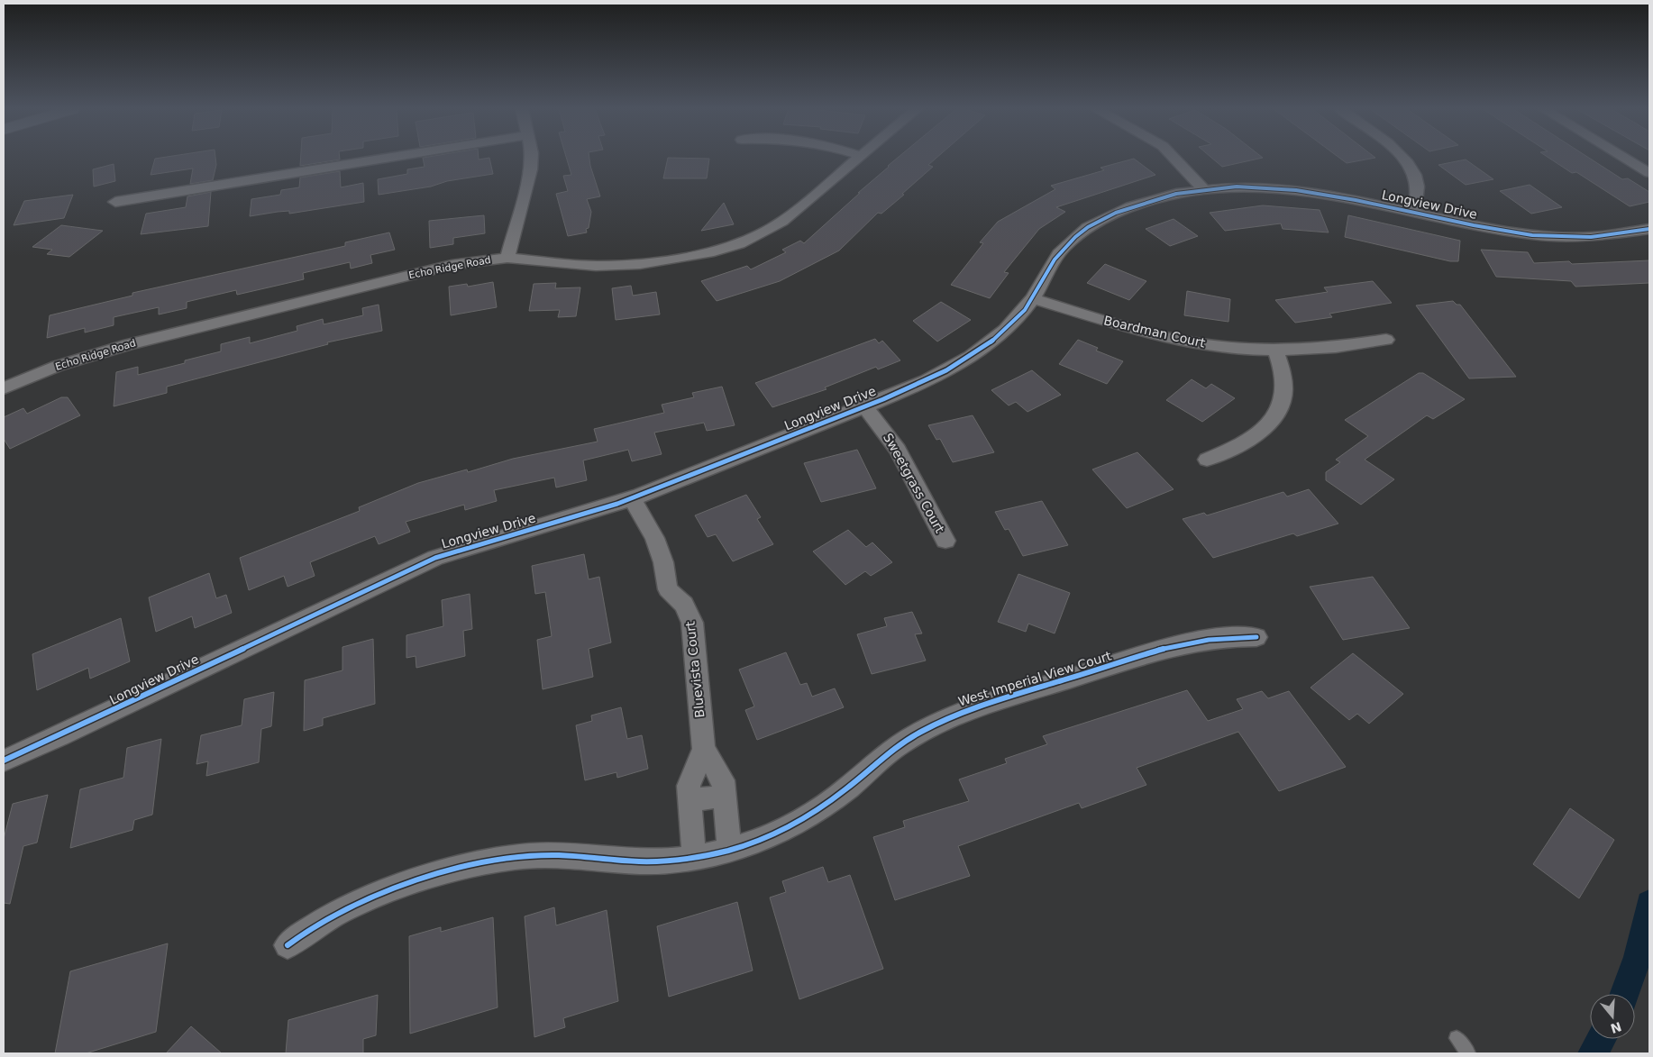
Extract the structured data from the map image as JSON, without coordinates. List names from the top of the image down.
{
  "streets": {
    "street": [
      "Longview Drive",
      "Echo Ridge Road",
      "Boardman Court",
      "Sweetgrass Court",
      "Bluevista Court",
      "West Imperial View Court"
    ]
  },
  "crossings": [
    ["Longview Drive", "Boardman Court"],
    ["Longview Drive", "Sweetgrass Court"],
    ["Longview Drive", "Bluevista Court"],
    ["Bluevista Court", "West Imperial View Court"]
  ],
  "north": "bottom"
}
